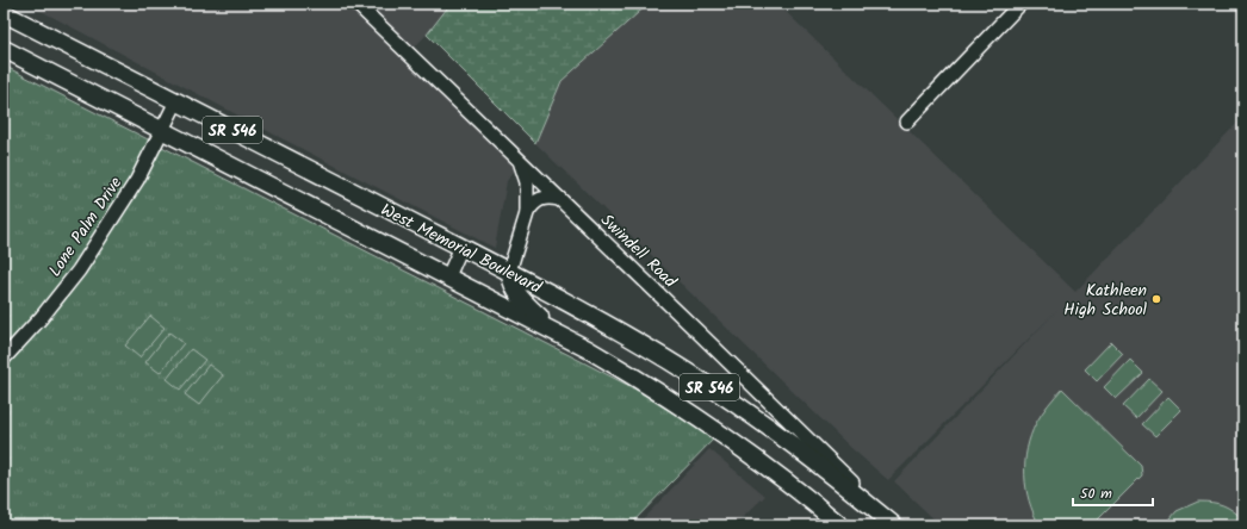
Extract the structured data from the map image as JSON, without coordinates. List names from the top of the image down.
{
  "streets": {
    "main road": ["SR 546", "West Memorial Boulevard"],
    "street": ["Lone Palm Drive", "Swindell Road"]
  },
  "crossings": [
    ["Lone Palm Drive", "West Memorial Boulevard"],
    ["West Memorial Boulevard", "Swindell Road"]
  ],
  "places": ["Kathleen High School"],
  "scale_bar": "50 m"
}
